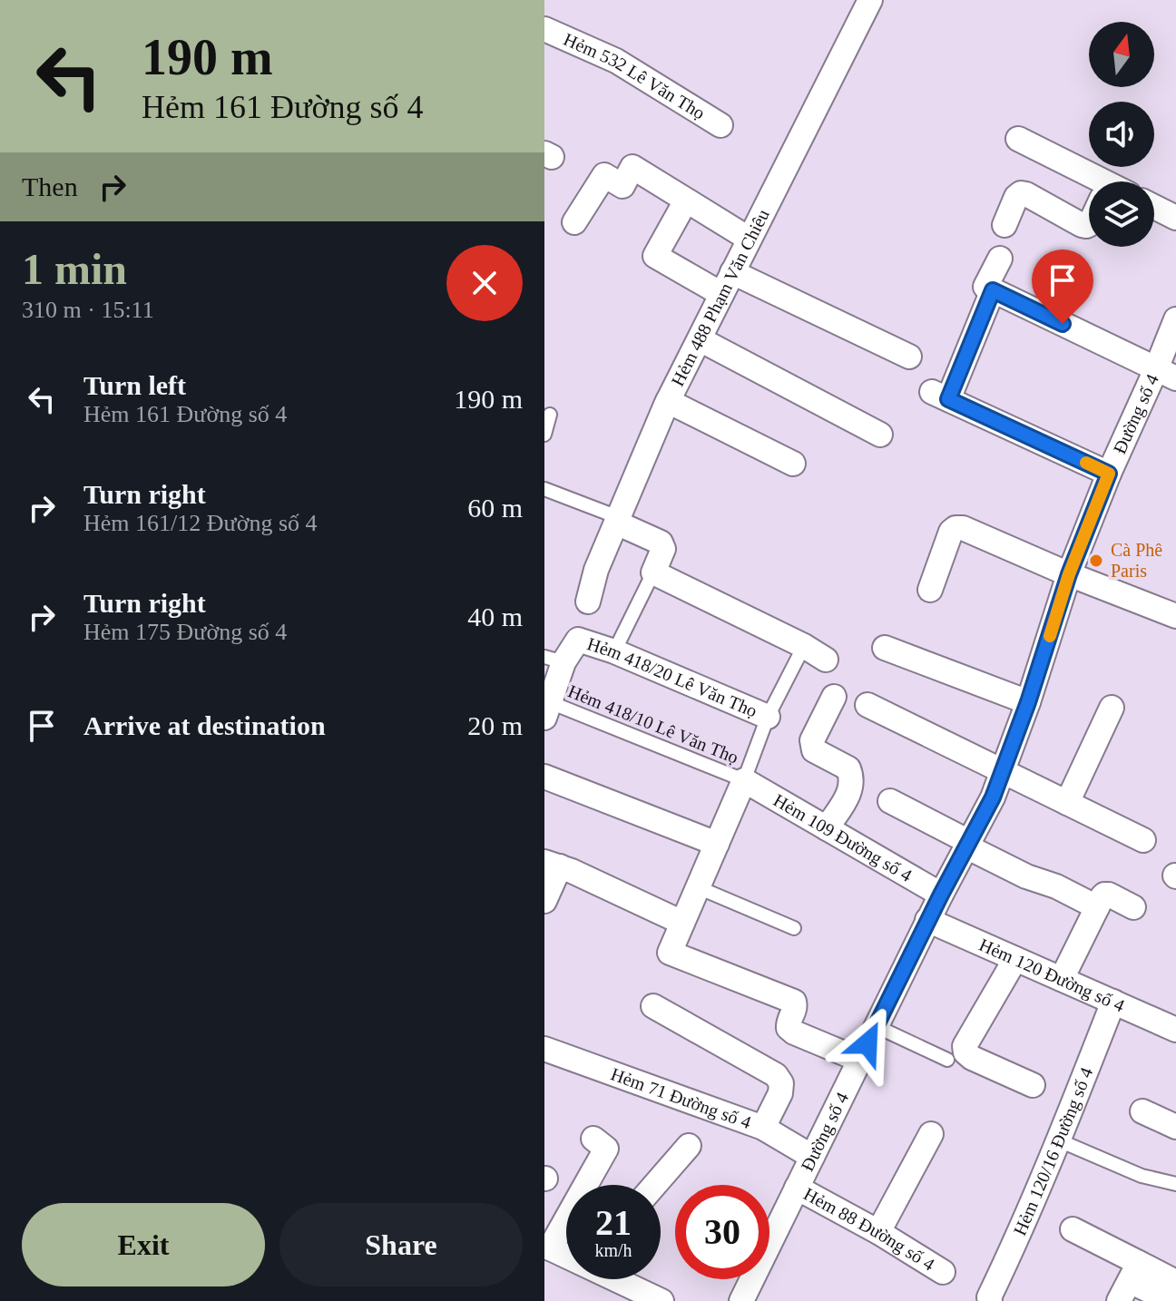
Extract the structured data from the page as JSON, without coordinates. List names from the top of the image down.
{
  "streets": {
    "street": [
      "Hẻm 532 Lê Văn Thọ",
      "Hẻm 488 Phạm Văn Chiêu",
      "Đường số 4",
      "Hẻm 418/20 Lê Văn Thọ",
      "Hẻm 109 Đường số 4",
      "Hẻm 120 Đường số 4",
      "Hẻm 71 Đường số 4",
      "Hẻm 120/16 Đường số 4",
      "Hẻm 88 Đường số 4"
    ],
    "lane": ["Hẻm 418/10 Lê Văn Thọ"]
  },
  "crossings": [
    ["Đường số 4", "Hẻm 109 Đường số 4"],
    ["Đường số 4", "Hẻm 120 Đường số 4"],
    ["Đường số 4", "Hẻm 71 Đường số 4"],
    ["Đường số 4", "Hẻm 88 Đường số 4"],
    ["Hẻm 418/10 Lê Văn Thọ", "Hẻm 109 Đường số 4"],
    ["Hẻm 120 Đường số 4", "Hẻm 120/16 Đường số 4"]
  ],
  "places": ["Cà Phê Paris"],
  "north": "top",
  "page": {
    "turn": ["190 m", "Hẻm 161 Đường số 4"],
    "then": "Then",
    "heading": ["1 min", "310 m · 15:11"],
    "list": [
      {
        "name": "Turn left",
        "note": "Hẻm 161 Đường số 4",
        "value": "190 m"
      },
      {
        "name": "Turn right",
        "note": "Hẻm 161/12 Đường số 4",
        "value": "60 m"
      },
      {
        "name": "Turn right",
        "note": "Hẻm 175 Đường số 4",
        "value": "40 m"
      },
      {
        "name": "Arrive at destination",
        "value": "20 m"
      }
    ],
    "speed": "21 km/h",
    "limit": "30",
    "buttons": ["Exit", "Share"]
  }
}
